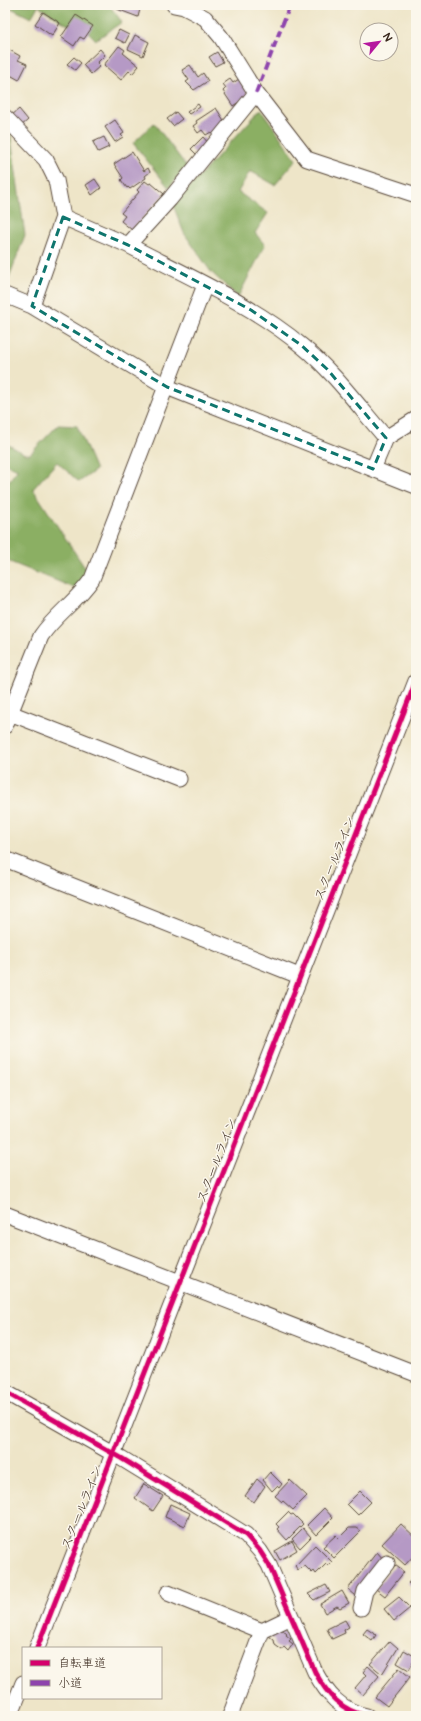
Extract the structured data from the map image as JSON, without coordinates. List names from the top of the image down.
{
  "streets": {
    "street": ["スクールライン"]
  },
  "legend": ["自転車道", "小道"],
  "north": "top right"
}
